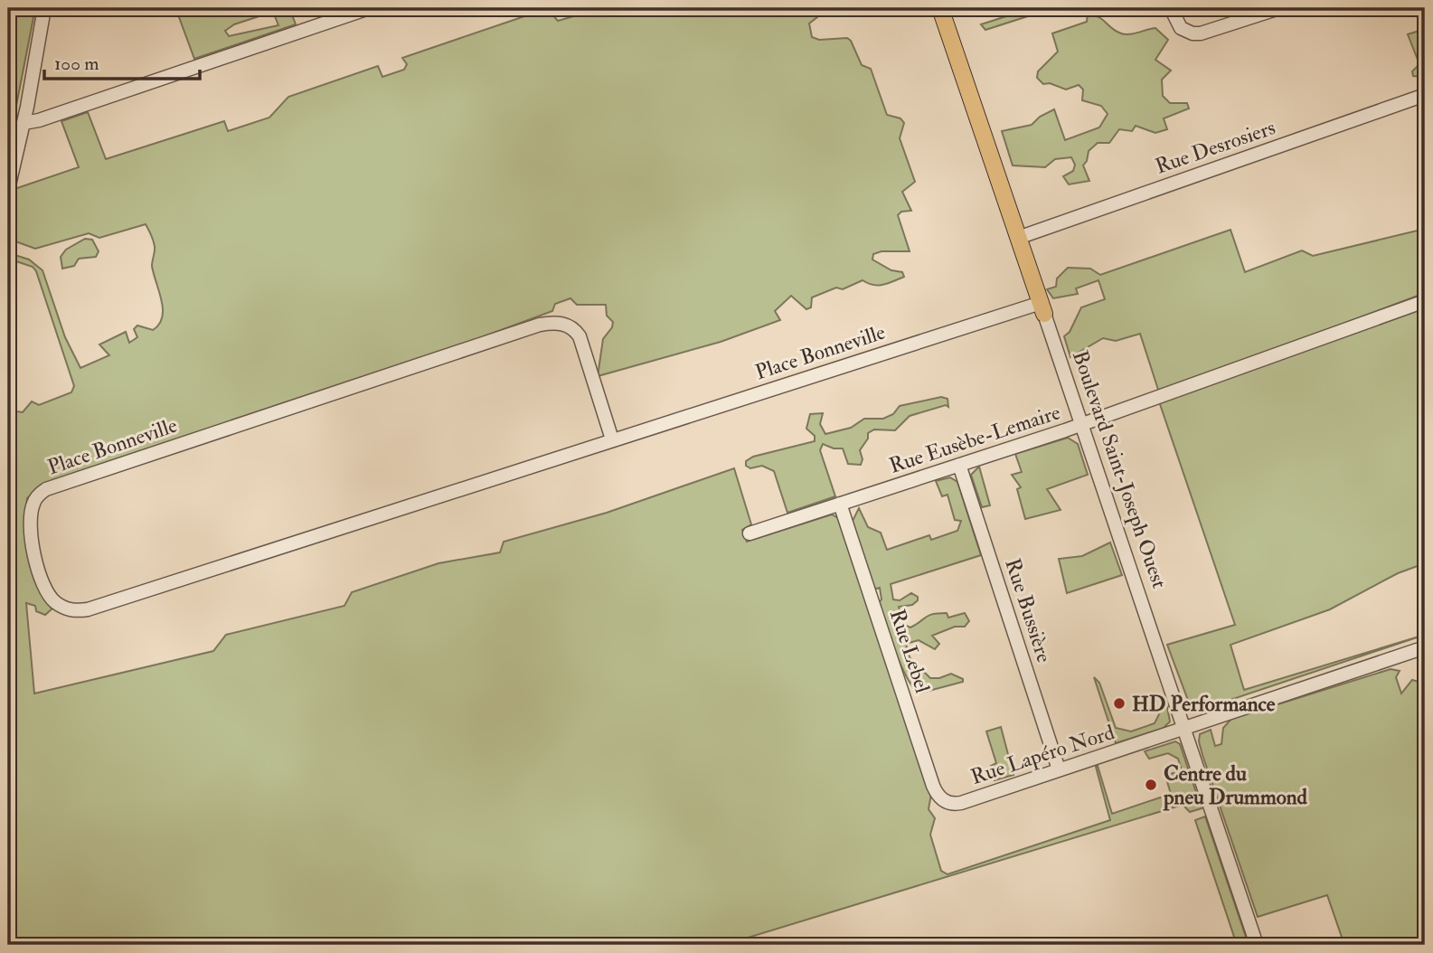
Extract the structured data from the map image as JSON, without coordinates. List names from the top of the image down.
{
  "streets": {
    "main road": ["Boulevard Saint-Joseph Ouest"],
    "street": [
      "Rue Desrosiers",
      "Place Bonneville",
      "Rue Eusèbe-Lemaire",
      "Rue Bussière",
      "Rue Lebel",
      "Rue Lapéro Nord"
    ]
  },
  "crossings": [
    ["Rue Desrosiers", "Boulevard Saint-Joseph Ouest"],
    ["Place Bonneville", "Boulevard Saint-Joseph Ouest"],
    ["Rue Eusèbe-Lemaire", "Boulevard Saint-Joseph Ouest"],
    ["Rue Eusèbe-Lemaire", "Rue Bussière"],
    ["Rue Eusèbe-Lemaire", "Rue Lebel"],
    ["Boulevard Saint-Joseph Ouest", "Rue Lapéro Nord"],
    ["Rue Bussière", "Rue Lapéro Nord"],
    ["Rue Lebel", "Rue Lapéro Nord"]
  ],
  "places": ["HD Performance", "Centre du pneu Drummond"],
  "scale_bar": "100 m"
}
